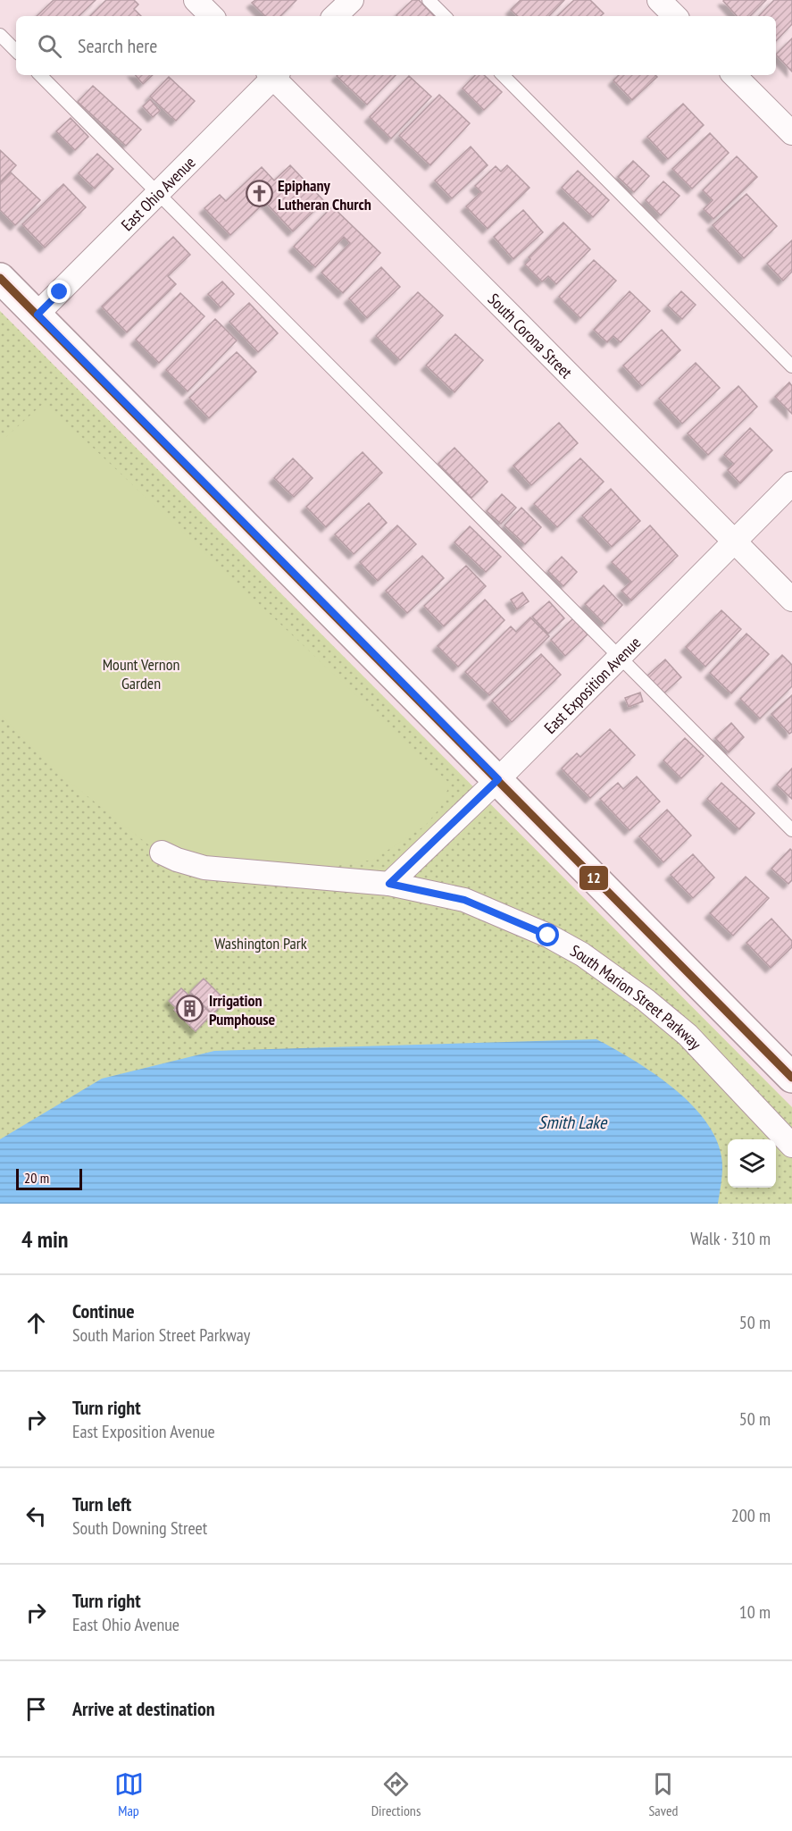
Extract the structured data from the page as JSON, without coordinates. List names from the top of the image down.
{
  "streets": {
    "street": [
      "East Ohio Avenue",
      "South Corona Street",
      "East Exposition Avenue",
      "South Marion Street Parkway"
    ]
  },
  "crossings": [
    ["South Corona Street", "East Exposition Avenue"],
    ["East Exposition Avenue", "South Marion Street Parkway"]
  ],
  "water": ["Smith Lake"],
  "parks": ["Mount Vernon Garden", "Washington Park"],
  "places": {
    "church": ["Epiphany Lutheran Church"],
    "building": ["Irrigation Pumphouse"]
  },
  "lines": ["transit line 12"],
  "scale_bar": "20 m",
  "page": {
    "search": "Search here",
    "scale": "20 m",
    "heading": ["4 min", "Walk · 310 m"],
    "list": [
      ["Continue", "South Marion Street Parkway", "50 m"],
      ["Turn right", "East Exposition Avenue", "50 m"],
      ["Turn left", "South Downing Street", "200 m"],
      ["Turn right", "East Ohio Avenue", "10 m"],
      "Arrive at destination"
    ],
    "nav": ["Map", "Directions", "Saved"]
  }
}
